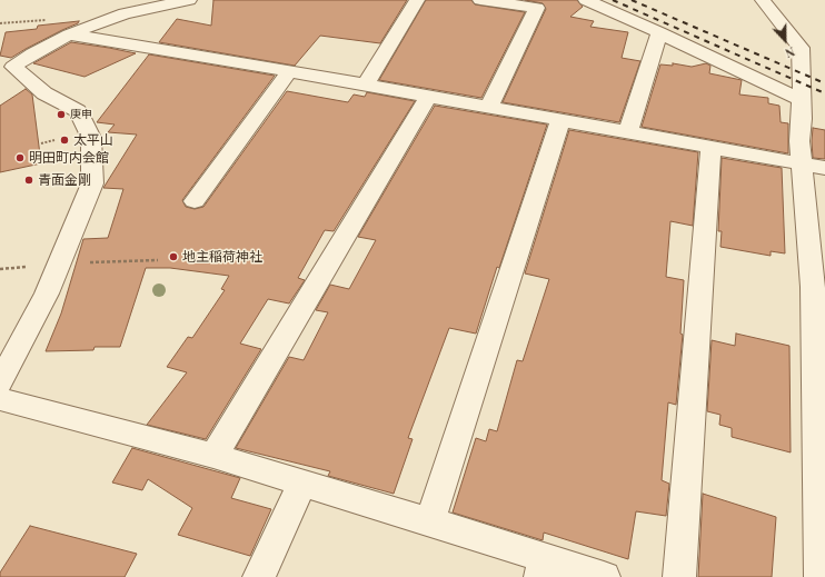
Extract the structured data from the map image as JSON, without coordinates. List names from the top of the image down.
{
  "places": [
    "庚申",
    "太平山",
    "明田町内会館",
    "青面金剛",
    "地主稲荷神社"
  ],
  "north": "bottom"
}
